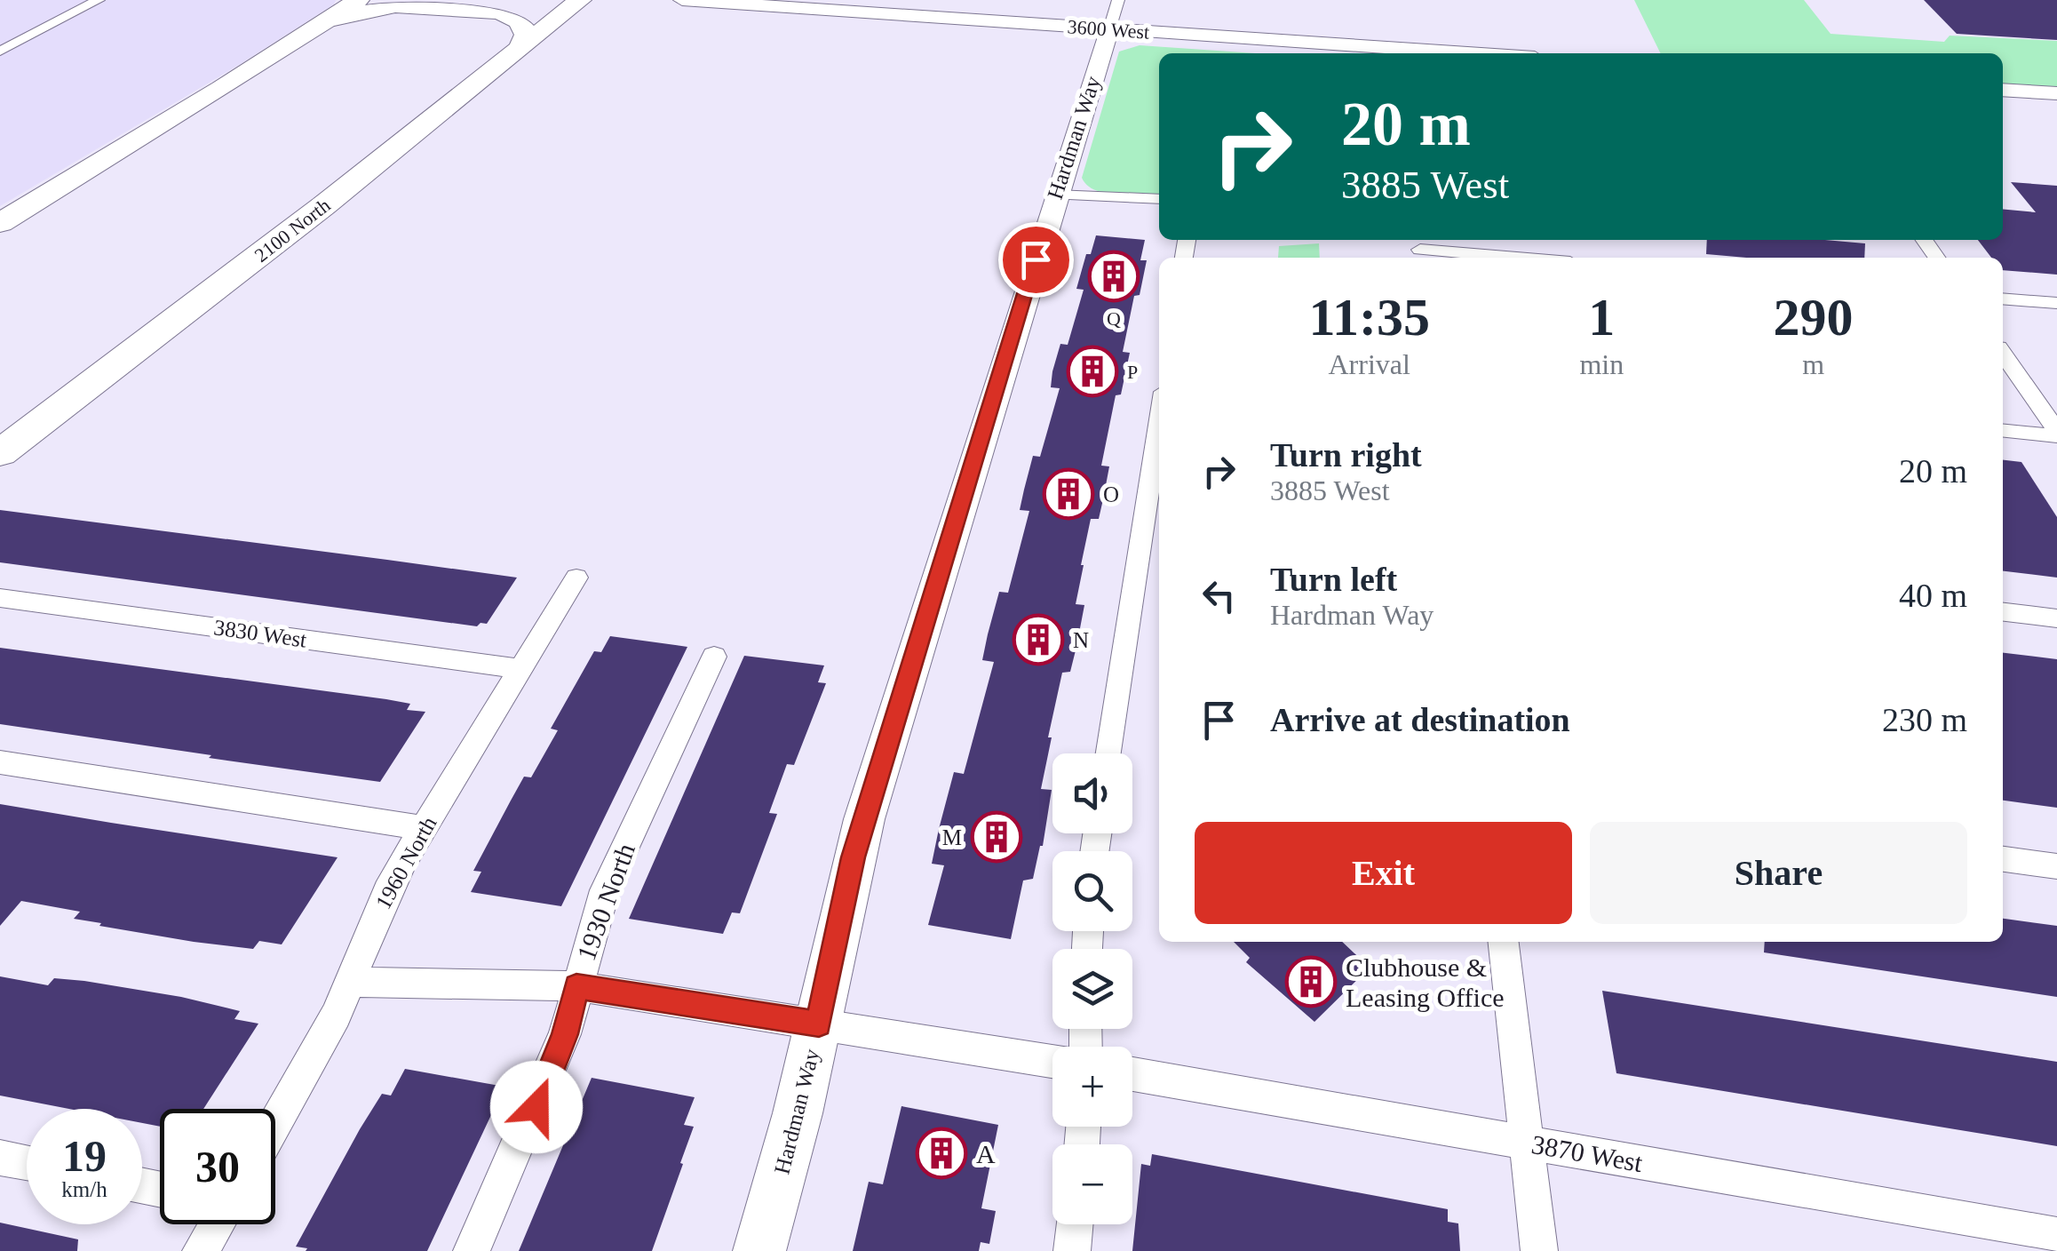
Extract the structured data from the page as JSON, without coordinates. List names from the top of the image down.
{
  "streets": {
    "highway": ["2100 North"],
    "street": [
      "3600 West",
      "Hardman Way",
      "3830 West",
      "1960 North",
      "1930 North",
      "3870 West"
    ]
  },
  "crossings": [
    ["3600 West", "Hardman Way"],
    ["3830 West", "1960 North"]
  ],
  "places": {
    "building": [
      "Q",
      "P",
      "O",
      "N",
      "M",
      "Clubhouse & Leasing Office",
      "A"
    ]
  },
  "page": {
    "turn": ["20 m", "3885 West"],
    "eta": [
      "11:35",
      "Arrival",
      "1",
      "min",
      "290",
      "m"
    ],
    "list": [
      {
        "name": "Turn right",
        "note": "3885 West",
        "value": "20 m"
      },
      {
        "name": "Turn left",
        "note": "Hardman Way",
        "value": "40 m"
      },
      {
        "name": "Arrive at destination",
        "value": "230 m"
      }
    ],
    "map_buttons": ["+", "−"],
    "buttons": ["Exit", "Share"],
    "speed": "19 km/h",
    "limit": "30"
  }
}
